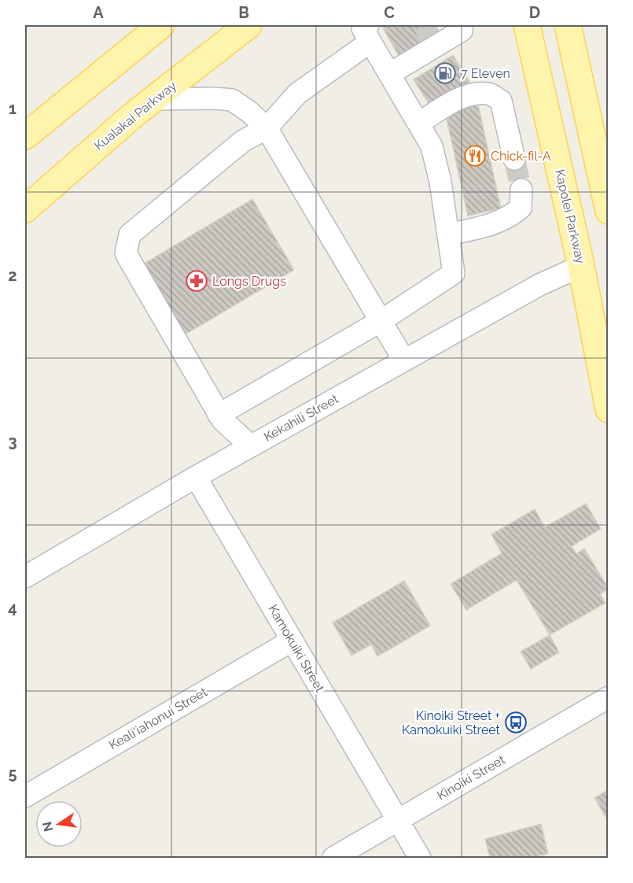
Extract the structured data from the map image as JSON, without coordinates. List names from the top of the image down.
{
  "streets": {
    "main road": ["Kualakai Parkway", "Kapolei Parkway"],
    "street": [
      "Kekahili Street",
      "Kamokuiki Street",
      "Keali'iahonui Street",
      "Kinoiki Street"
    ]
  },
  "crossings": [
    ["Kapolei Parkway", "Kekahili Street"],
    ["Kekahili Street", "Kamokuiki Street"],
    ["Kamokuiki Street", "Keali'iahonui Street"],
    ["Kamokuiki Street", "Kinoiki Street"]
  ],
  "places": {
    "fuel station": ["7 Eleven"],
    "restaurant": ["Chick-fil-A"],
    "pharmacy": ["Longs Drugs"],
    "bus stop": ["Kinoiki Street + Kamokuiki Street"]
  },
  "north": "left",
  "grid": {
    "columns": [
      "A",
      "B",
      "C",
      "D"
    ],
    "rows": [
      "1",
      "2",
      "3",
      "4",
      "5"
    ]
  }
}
